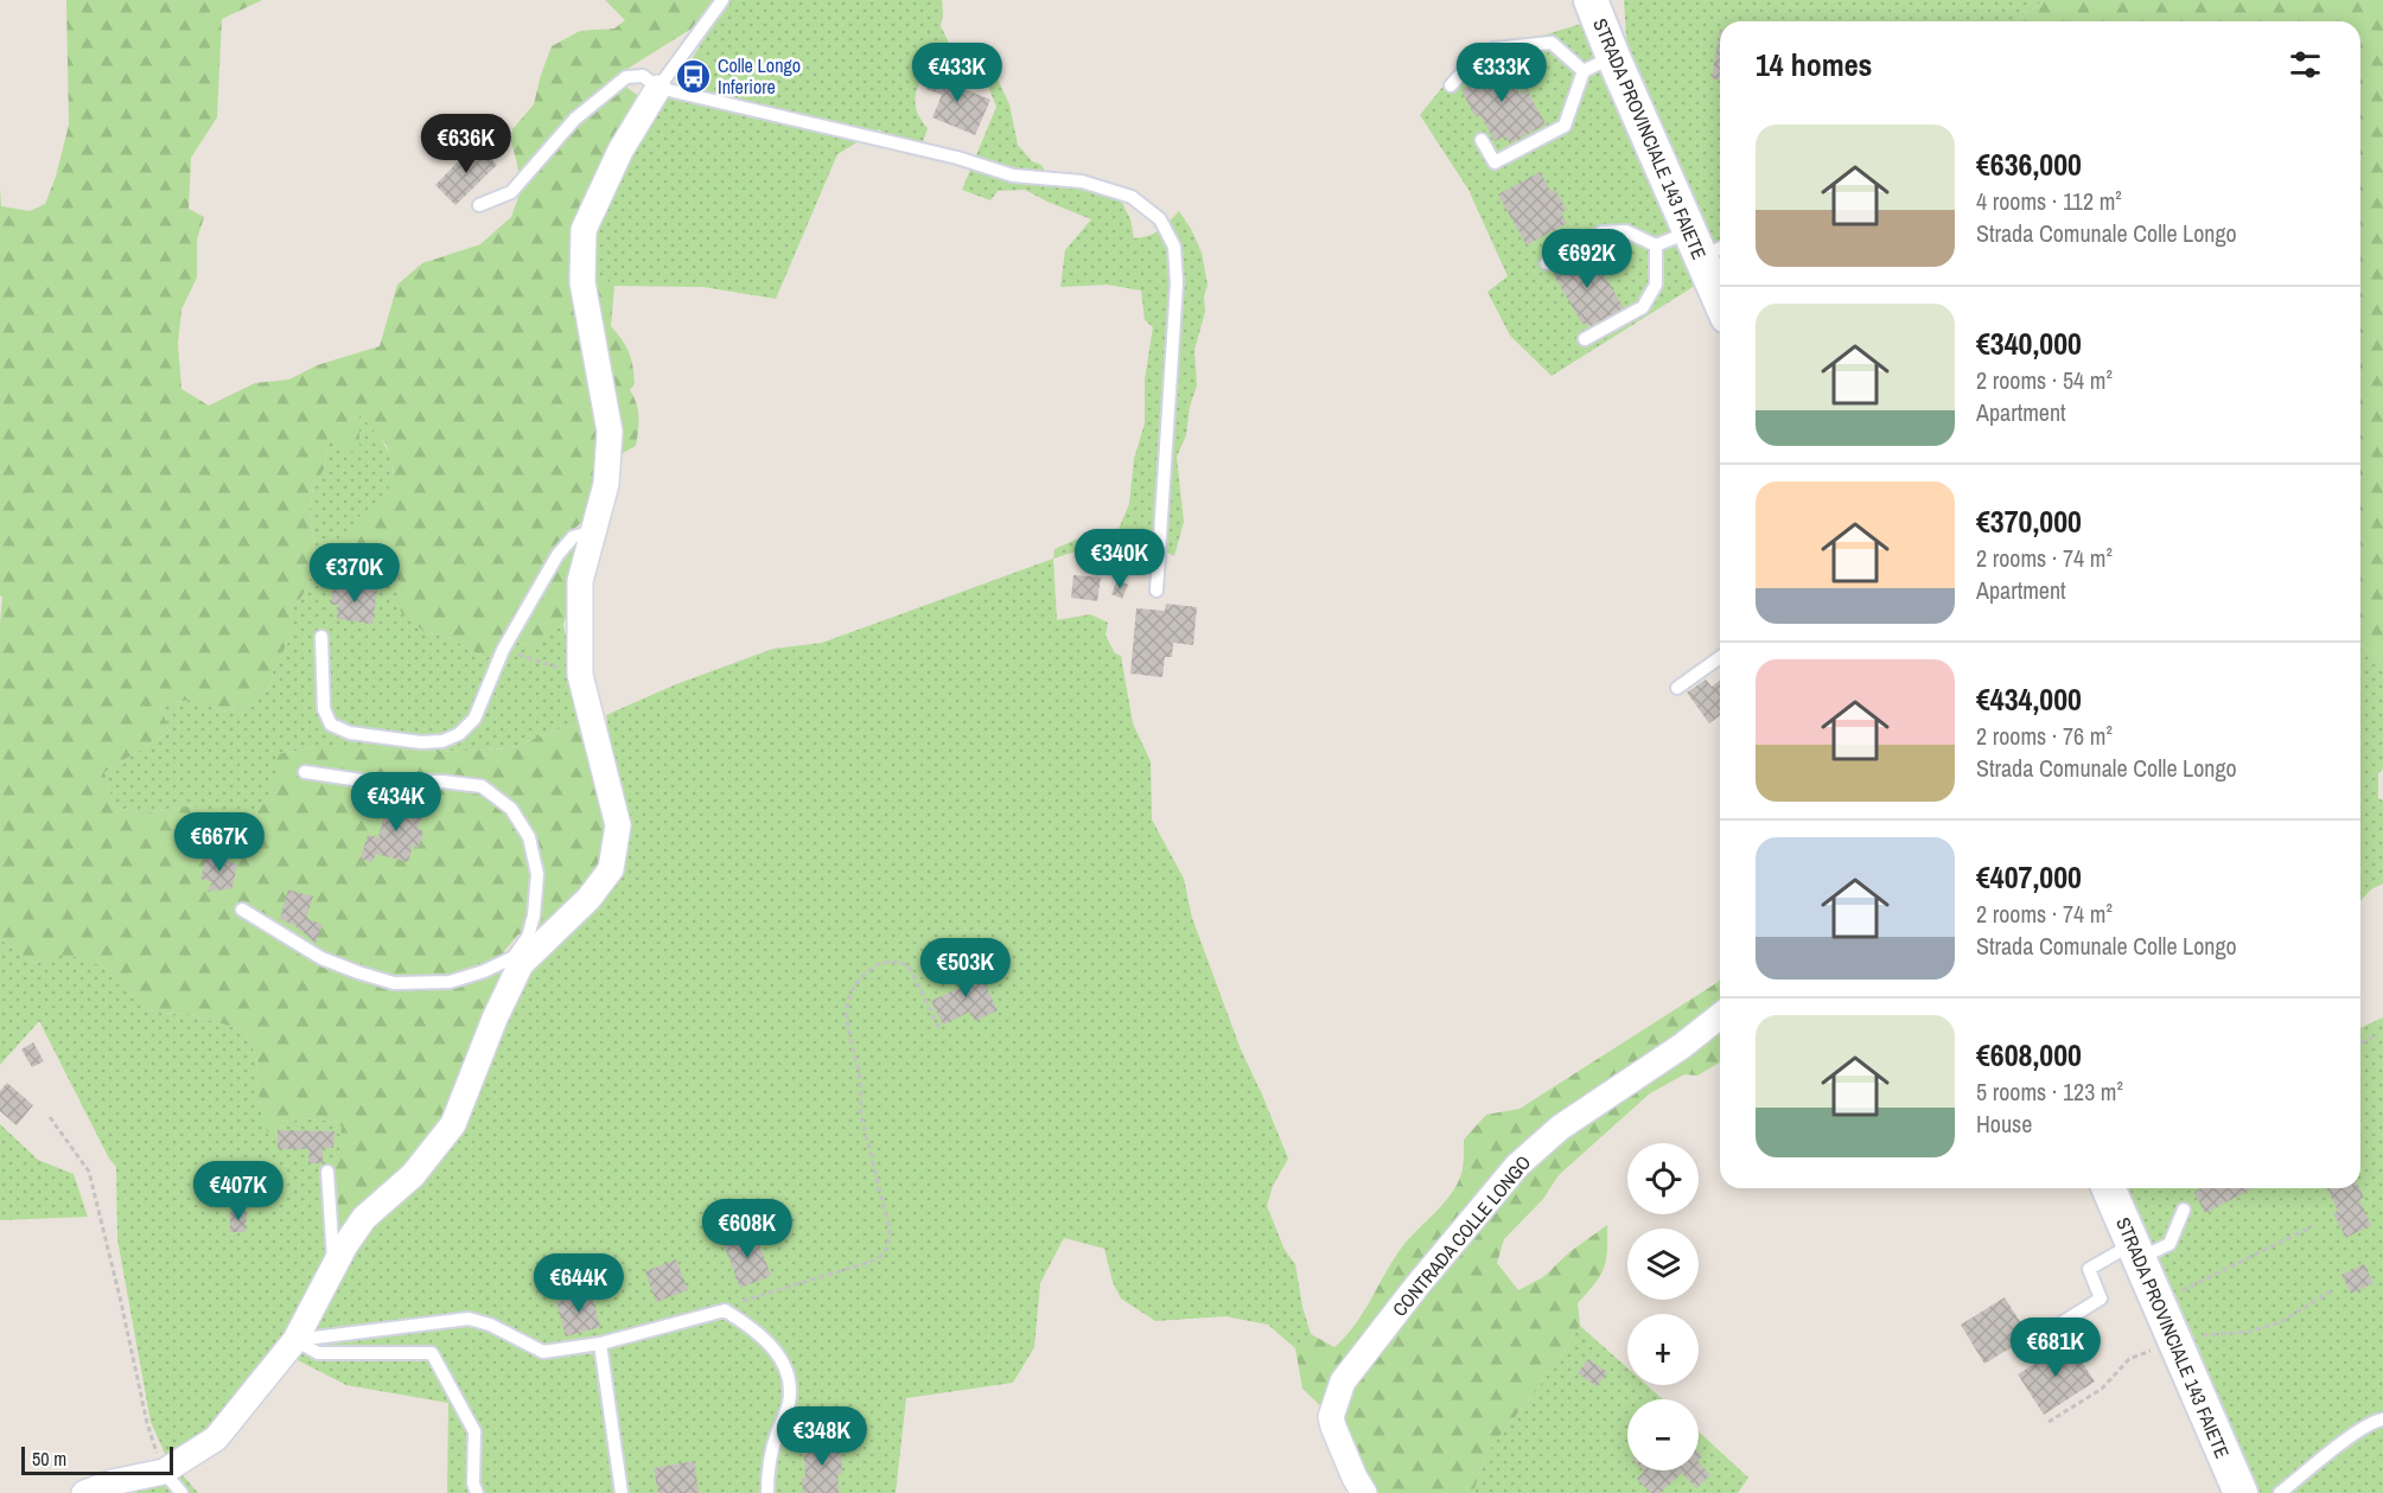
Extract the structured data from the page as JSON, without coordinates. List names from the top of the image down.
{
  "streets": {
    "main road": ["STRADA PROVINCIALE 143 FAIETE"],
    "street": ["CONTRADA COLLE LONGO"]
  },
  "places": {
    "bus stop": ["Colle Longo Inferiore"]
  },
  "scale_bar": "50 m",
  "page": {
    "heading": "14 homes",
    "price": [
      "€433K",
      "€333K",
      "€636K",
      "€692K",
      "€340K",
      "€370K",
      "€434K",
      "€667K",
      "€503K",
      "€407K",
      "€608K",
      "€644K",
      "€681K",
      "€348K"
    ],
    "list": [
      {
        "name": "€636,000",
        "note": "4 rooms · 112 m² · Strada Comunale Colle Longo"
      },
      {
        "name": "€340,000",
        "note": "2 rooms · 54 m² · Apartment"
      },
      {
        "name": "€370,000",
        "note": "2 rooms · 74 m² · Apartment"
      },
      {
        "name": "€434,000",
        "note": "2 rooms · 76 m² · Strada Comunale Colle Longo"
      },
      {
        "name": "€407,000",
        "note": "2 rooms · 74 m² · Strada Comunale Colle Longo"
      },
      {
        "name": "€608,000",
        "note": "5 rooms · 123 m² · House"
      }
    ],
    "map_buttons": ["+", "−"],
    "scale": "50 m"
  }
}
